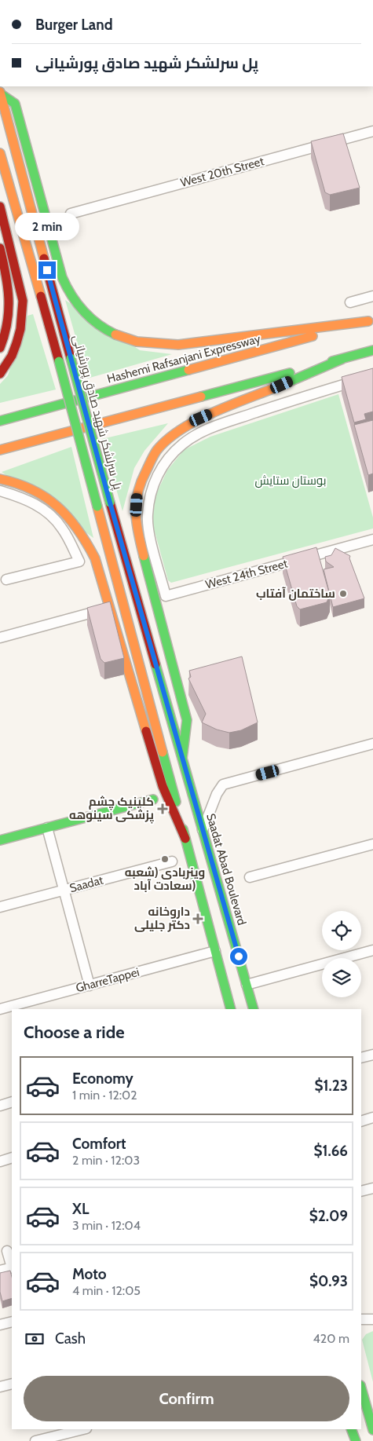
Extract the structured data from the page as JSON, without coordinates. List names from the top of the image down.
{
  "streets": {
    "main road": ["Hashemi Rafsanjani Expressway", "پل سرلشکر شهید صادق پورشیانی", "Saadat Abad Boulevard"],
    "street": [
      "West 20th Street",
      "West 24th Street",
      "Saadat",
      "GharreTappei"
    ]
  },
  "crossings": [
    ["پل سرلشکر شهید صادق پورشیانی", "Saadat Abad Boulevard"]
  ],
  "parks": ["بوستان ستایش"],
  "places": {
    "other": ["ساختمان آفتاب", "وینربادی (شعبه سعادت آباد)"],
    "health": ["کلینیک چشم پزشکی سینوهه", "داروخانه دکتر جلیلی"]
  },
  "page": {
    "banner": ["Burger Land", "پل سرلشکر شهید صادق پورشیانی"],
    "bubble": "2 min",
    "heading": "Choose a ride",
    "list": [
      {
        "name": "Economy",
        "note": "1 min · 12:02",
        "value": "$1.23"
      },
      {
        "name": "Comfort",
        "note": "2 min · 12:03",
        "value": "$1.66"
      },
      {
        "name": "XL",
        "note": "3 min · 12:04",
        "value": "$2.09"
      },
      {
        "name": "Moto",
        "note": "4 min · 12:05",
        "value": "$0.93"
      }
    ],
    "pay": ["Cash", "420 m"],
    "buttons": "Confirm"
  }
}
